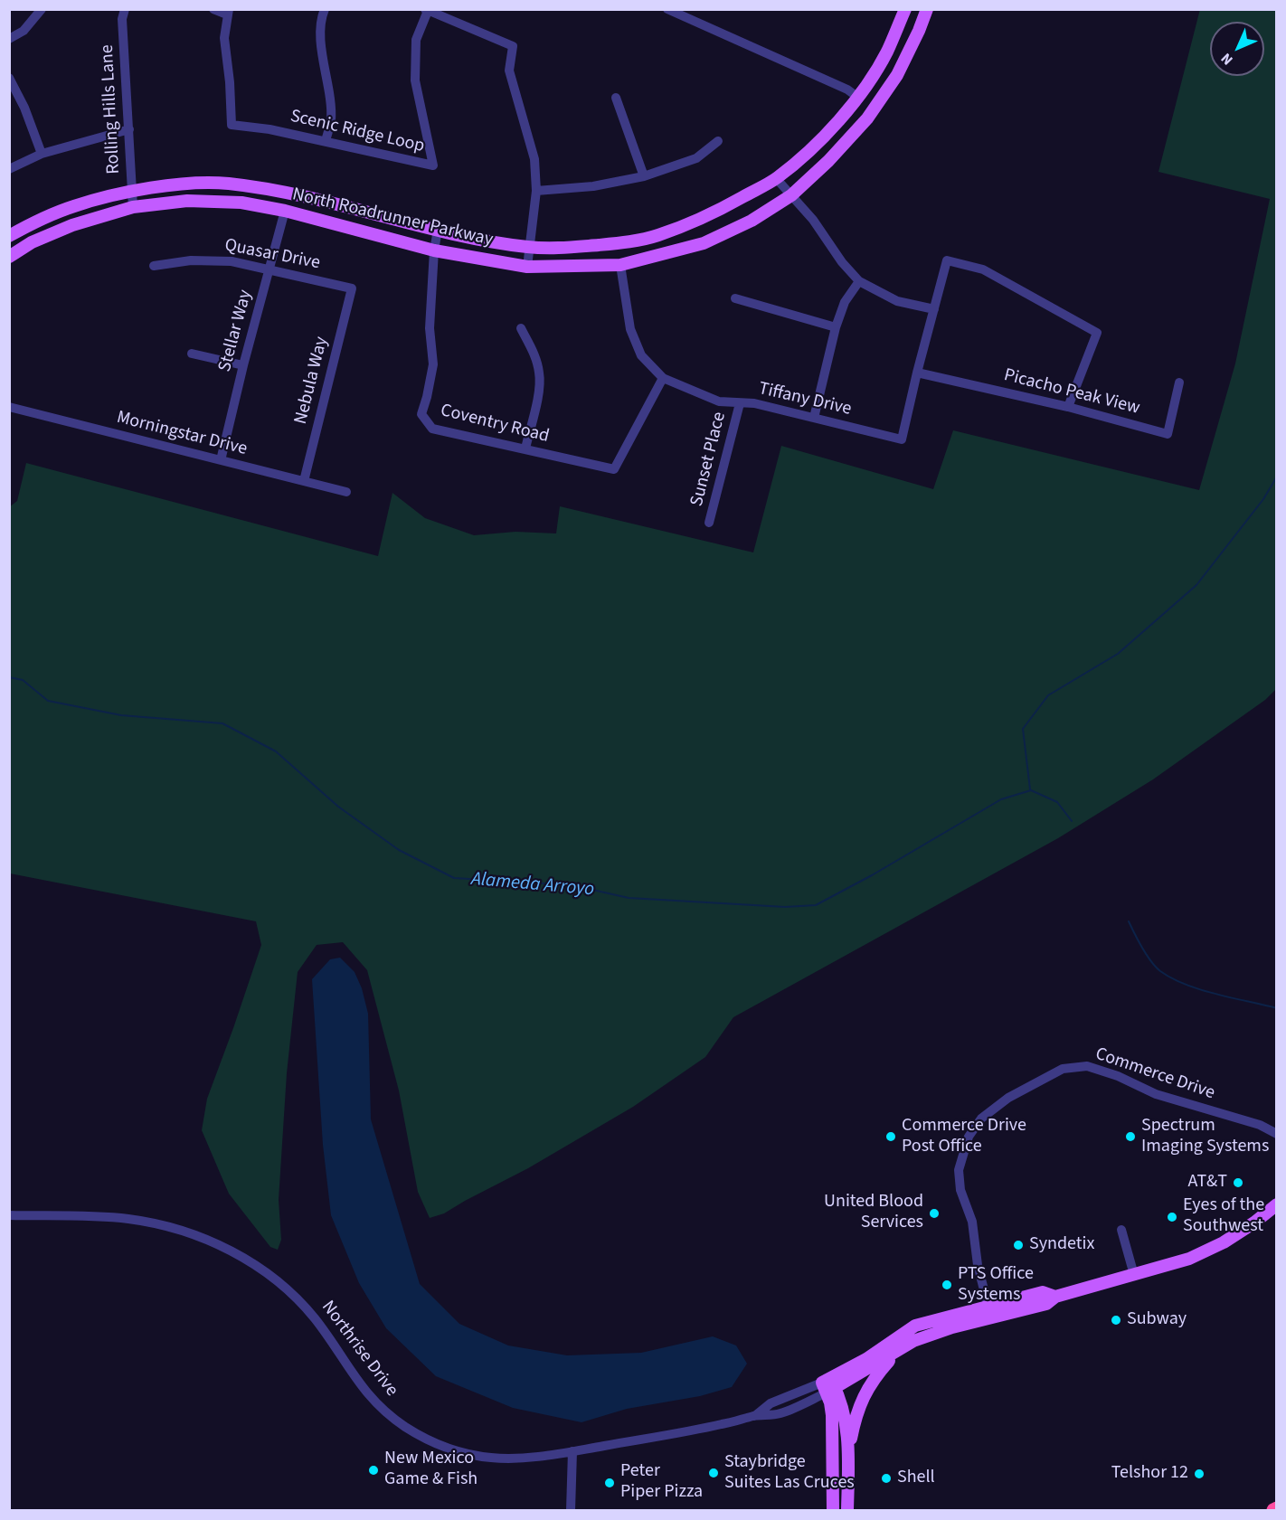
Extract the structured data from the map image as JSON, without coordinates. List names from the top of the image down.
{
  "streets": {
    "main road": ["North Roadrunner Parkway"],
    "street": [
      "Rolling Hills Lane",
      "Scenic Ridge Loop",
      "Quasar Drive",
      "Stellar Way",
      "Nebula Way",
      "Picacho Peak View",
      "Tiffany Drive",
      "Coventry Road",
      "Morningstar Drive",
      "Sunset Place",
      "Commerce Drive",
      "Northrise Drive"
    ]
  },
  "crossings": [
    ["Rolling Hills Lane", "North Roadrunner Parkway"],
    ["North Roadrunner Parkway", "Stellar Way"],
    ["North Roadrunner Parkway", "Tiffany Drive"],
    ["North Roadrunner Parkway", "Coventry Road"],
    ["Quasar Drive", "Stellar Way"],
    ["Quasar Drive", "Nebula Way"],
    ["Stellar Way", "Morningstar Drive"],
    ["Nebula Way", "Morningstar Drive"],
    ["Picacho Peak View", "Tiffany Drive"],
    ["Tiffany Drive", "Coventry Road"],
    ["Tiffany Drive", "Sunset Place"]
  ],
  "water": ["Alameda Arroyo"],
  "places": [
    "Commerce Drive Post Office",
    "Spectrum Imaging Systems",
    "AT&T",
    "United Blood Services",
    "Eyes of the Southwest",
    "Syndetix",
    "PTS Office Systems",
    "Subway",
    "New Mexico Game & Fish",
    "Staybridge Suites Las Cruces",
    "Telshor 12",
    "Shell",
    "Peter Piper Pizza"
  ],
  "north": "bottom left"
}
